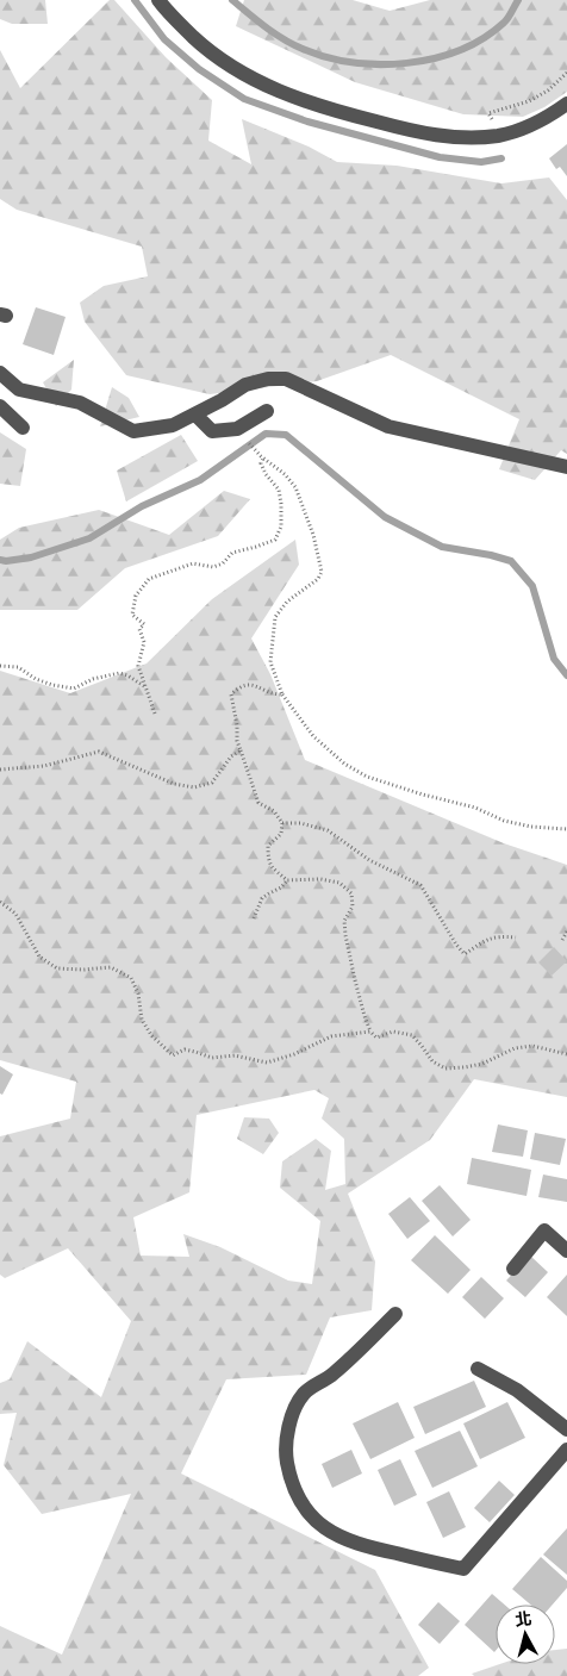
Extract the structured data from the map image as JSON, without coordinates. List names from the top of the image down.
{
  "north": "top"
}
